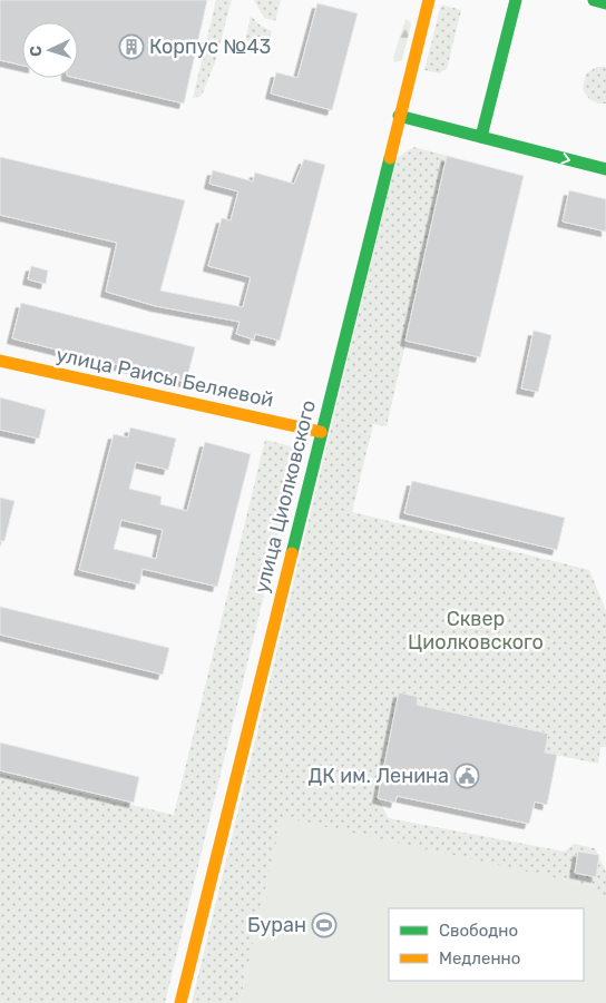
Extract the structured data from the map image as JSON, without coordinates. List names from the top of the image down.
{
  "streets": {
    "street": ["улица Раисы Беляевой", "улица Циолковского"]
  },
  "crossings": [
    ["улица Раисы Беляевой", "улица Циолковского"]
  ],
  "parks": ["Сквер Циолковского"],
  "places": {
    "building": ["Корпус №43"],
    "public building": ["ДК им. Ленина"],
    "sports": ["Буран"]
  },
  "legend": ["Свободно", "Медленно"],
  "north": "left"
}
